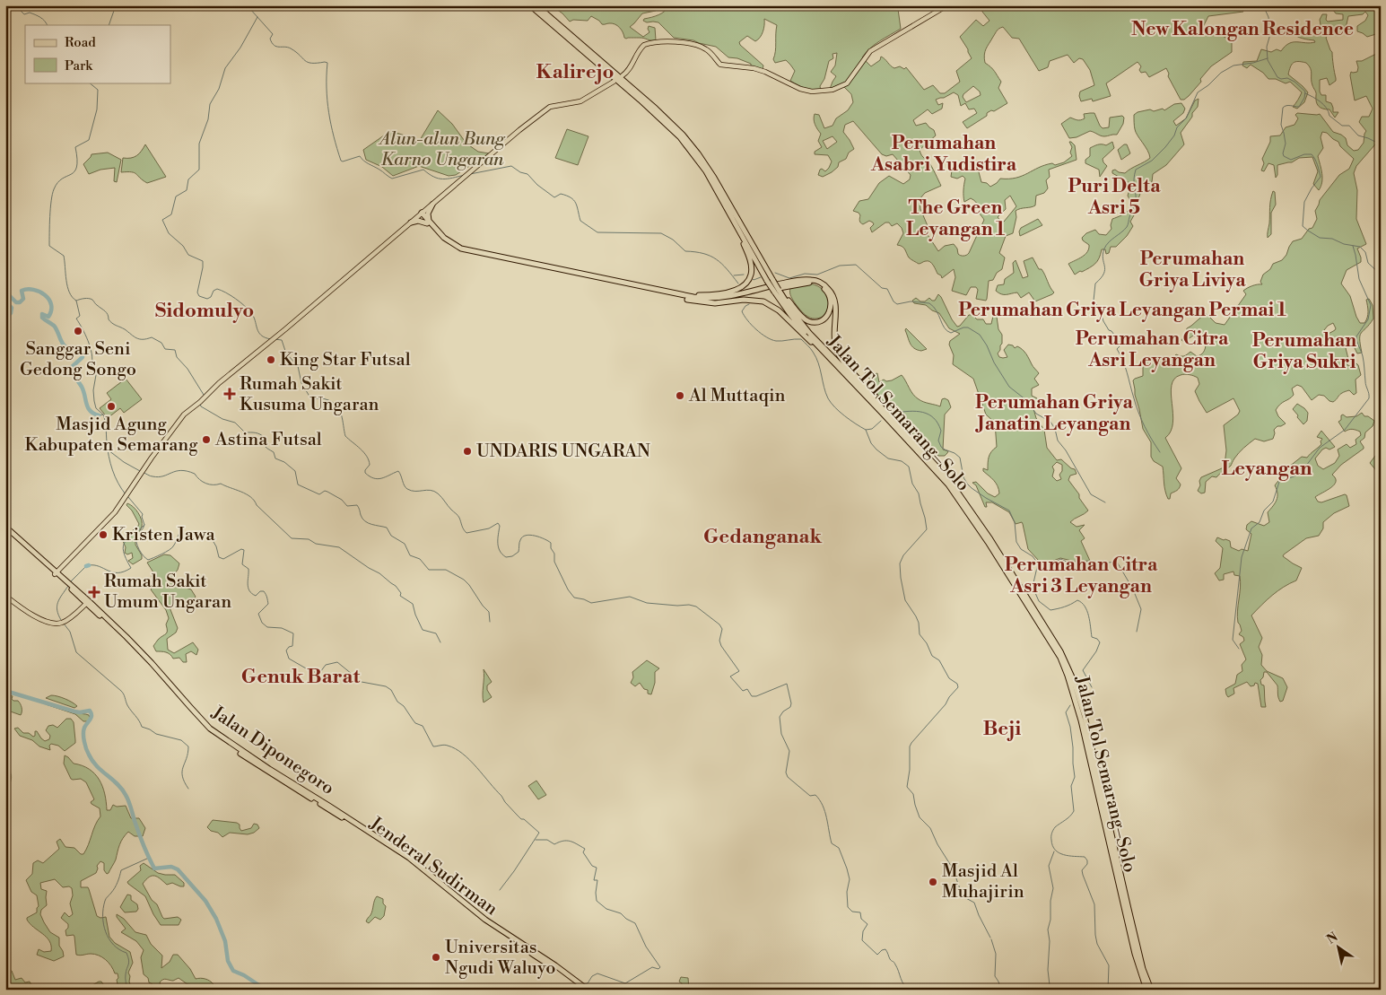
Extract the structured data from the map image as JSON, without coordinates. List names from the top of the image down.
{
  "streets": {
    "highway": ["Jalan Tol Semarang–Solo", "Jalan Diponegoro", "Jenderal Sudirman"]
  },
  "crossings": [
    ["Jalan Diponegoro", "Jenderal Sudirman"]
  ],
  "districts": [
    "New Kalongan Residence",
    "Kalirejo",
    "Perumahan Asabri Yudistira",
    "Puri Delta Asri 5",
    "The Green Leyangan 1",
    "Perumahan Griya Liviya",
    "Sidomulyo",
    "Perumahan Griya Leyangan Permai 1",
    "Perumahan Citra Asri Leyangan",
    "Perumahan Griya Sukri",
    "Perumahan Griya Janatin Leyangan",
    "Leyangan",
    "Gedanganak",
    "Perumahan Citra Asri 3 Leyangan",
    "Genuk Barat",
    "Beji"
  ],
  "parks": ["Alun-alun Bung Karno Ungaran"],
  "places": {
    "other": [
      "Sanggar Seni Gedong Songo",
      "King Star Futsal",
      "Al Muttaqin",
      "Masjid Agung Kabupaten Semarang",
      "Astina Futsal",
      "UNDARIS UNGARAN",
      "Kristen Jawa",
      "Masjid Al Muhajirin",
      "Universitas Ngudi Waluyo"
    ],
    "health": ["Rumah Sakit Kusuma Ungaran", "Rumah Sakit Umum Ungaran"]
  },
  "legend": ["Road", "Park"],
  "north": "top left"
}
